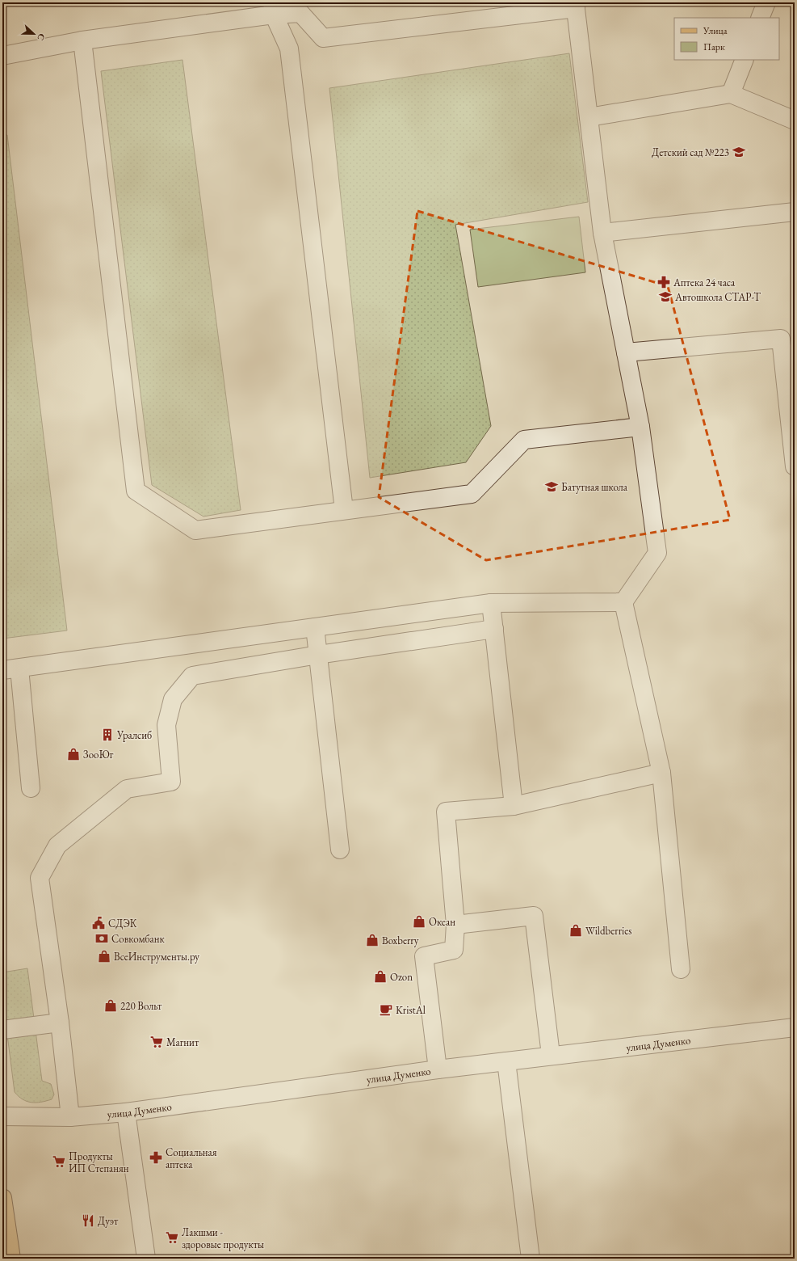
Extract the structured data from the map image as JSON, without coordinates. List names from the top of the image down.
{
  "streets": {
    "street": ["улица Думенко"]
  },
  "places": {
    "school or university": ["Детский сад №223", "Автошкола СТАР-Т", "Батутная школа"],
    "pharmacy": ["Аптека 24 часа", "Социальная аптека"],
    "building": ["Уралсиб"],
    "shop": [
      "ЗооЮг",
      "Океан",
      "Wildberries",
      "Boxberry",
      "ВсеИнструменты.ру",
      "Ozon",
      "220 Вольт"
    ],
    "public building": ["СДЭК"],
    "bank": ["Совкомбанк"],
    "cafe": ["KristAl"],
    "supermarket": ["Магнит", "Продукты ИП Степанян", "Лакшми - здоровые продукты"],
    "restaurant": ["Дуэт"]
  },
  "legend": ["Улица", "Парк"],
  "north": "right"
}
